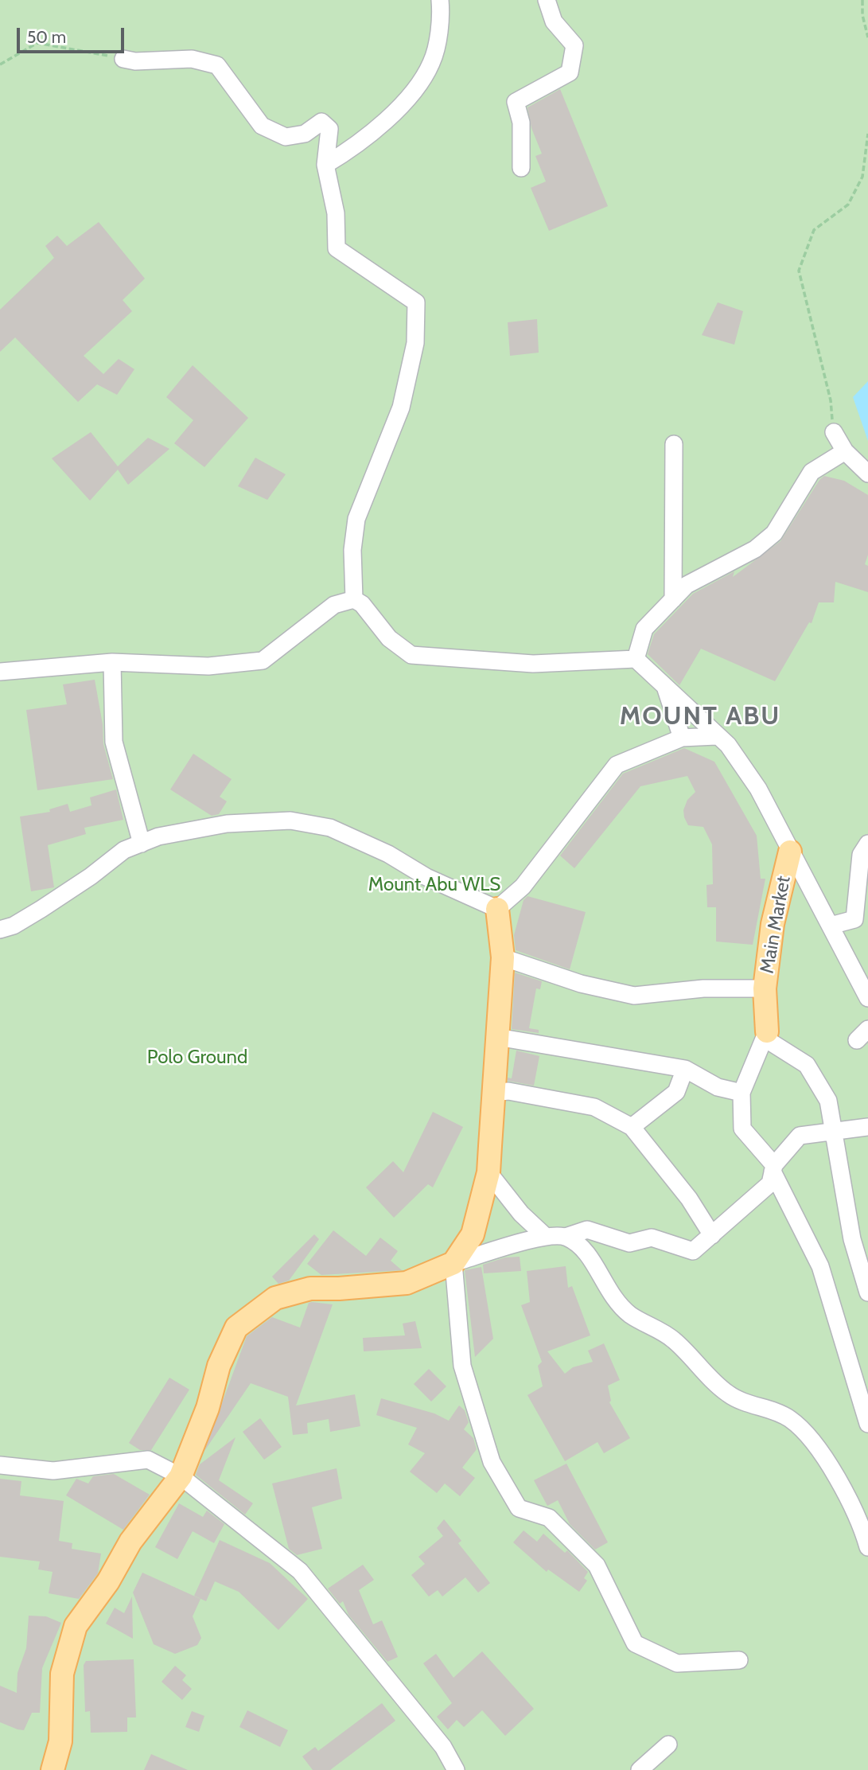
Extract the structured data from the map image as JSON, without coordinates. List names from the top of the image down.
{
  "streets": {
    "main road": ["Main Market"]
  },
  "districts": ["MOUNT ABU"],
  "parks": ["Mount Abu WLS", "Polo Ground"],
  "scale_bar": "50 m"
}
